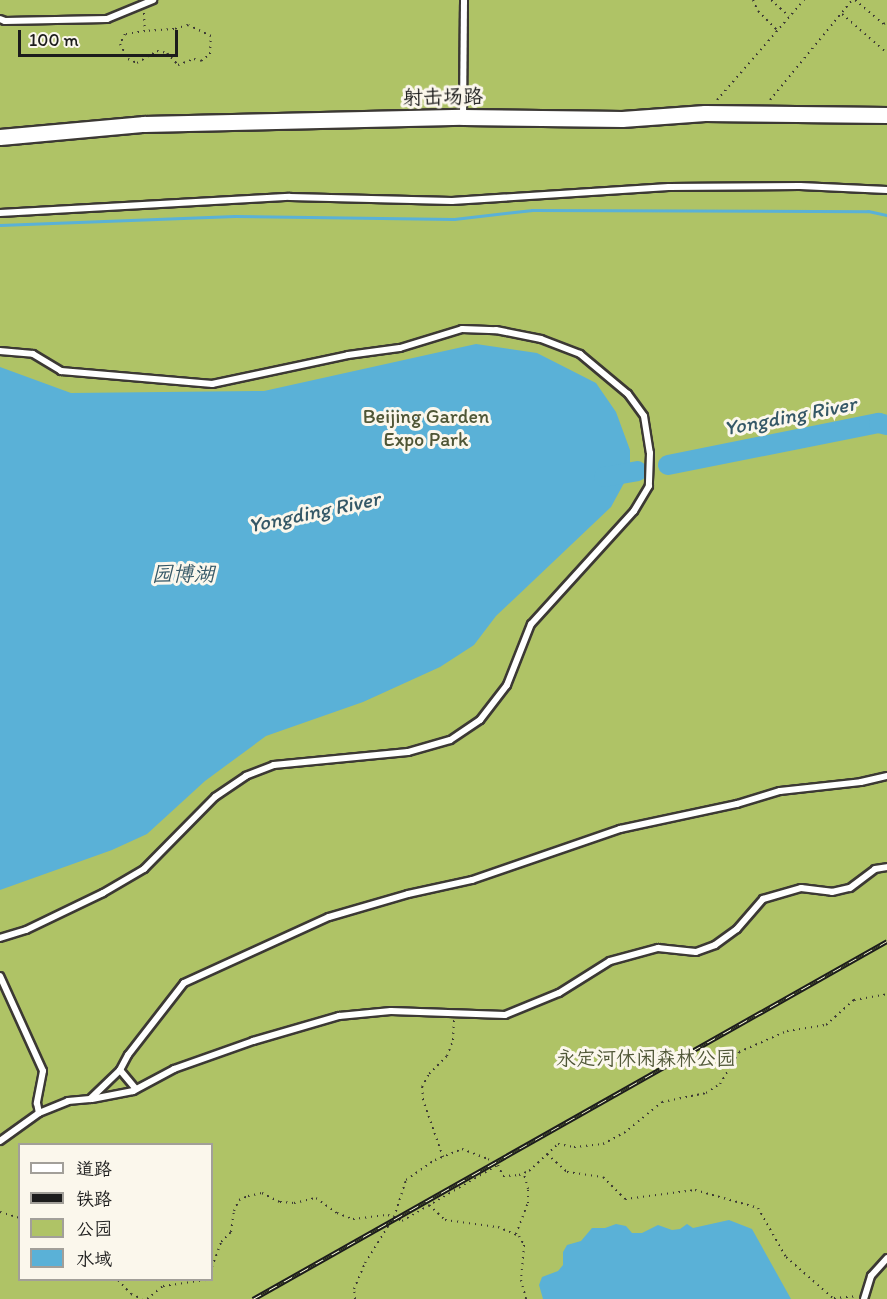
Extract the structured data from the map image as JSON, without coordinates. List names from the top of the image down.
{
  "streets": {
    "street": ["射击场路"]
  },
  "water": ["Yongding River", "园博湖"],
  "parks": ["Beijing Garden Expo Park", "永定河休闲森林公园"],
  "legend": [
    "道路",
    "铁路",
    "公园",
    "水域"
  ],
  "scale_bar": "100 m"
}
